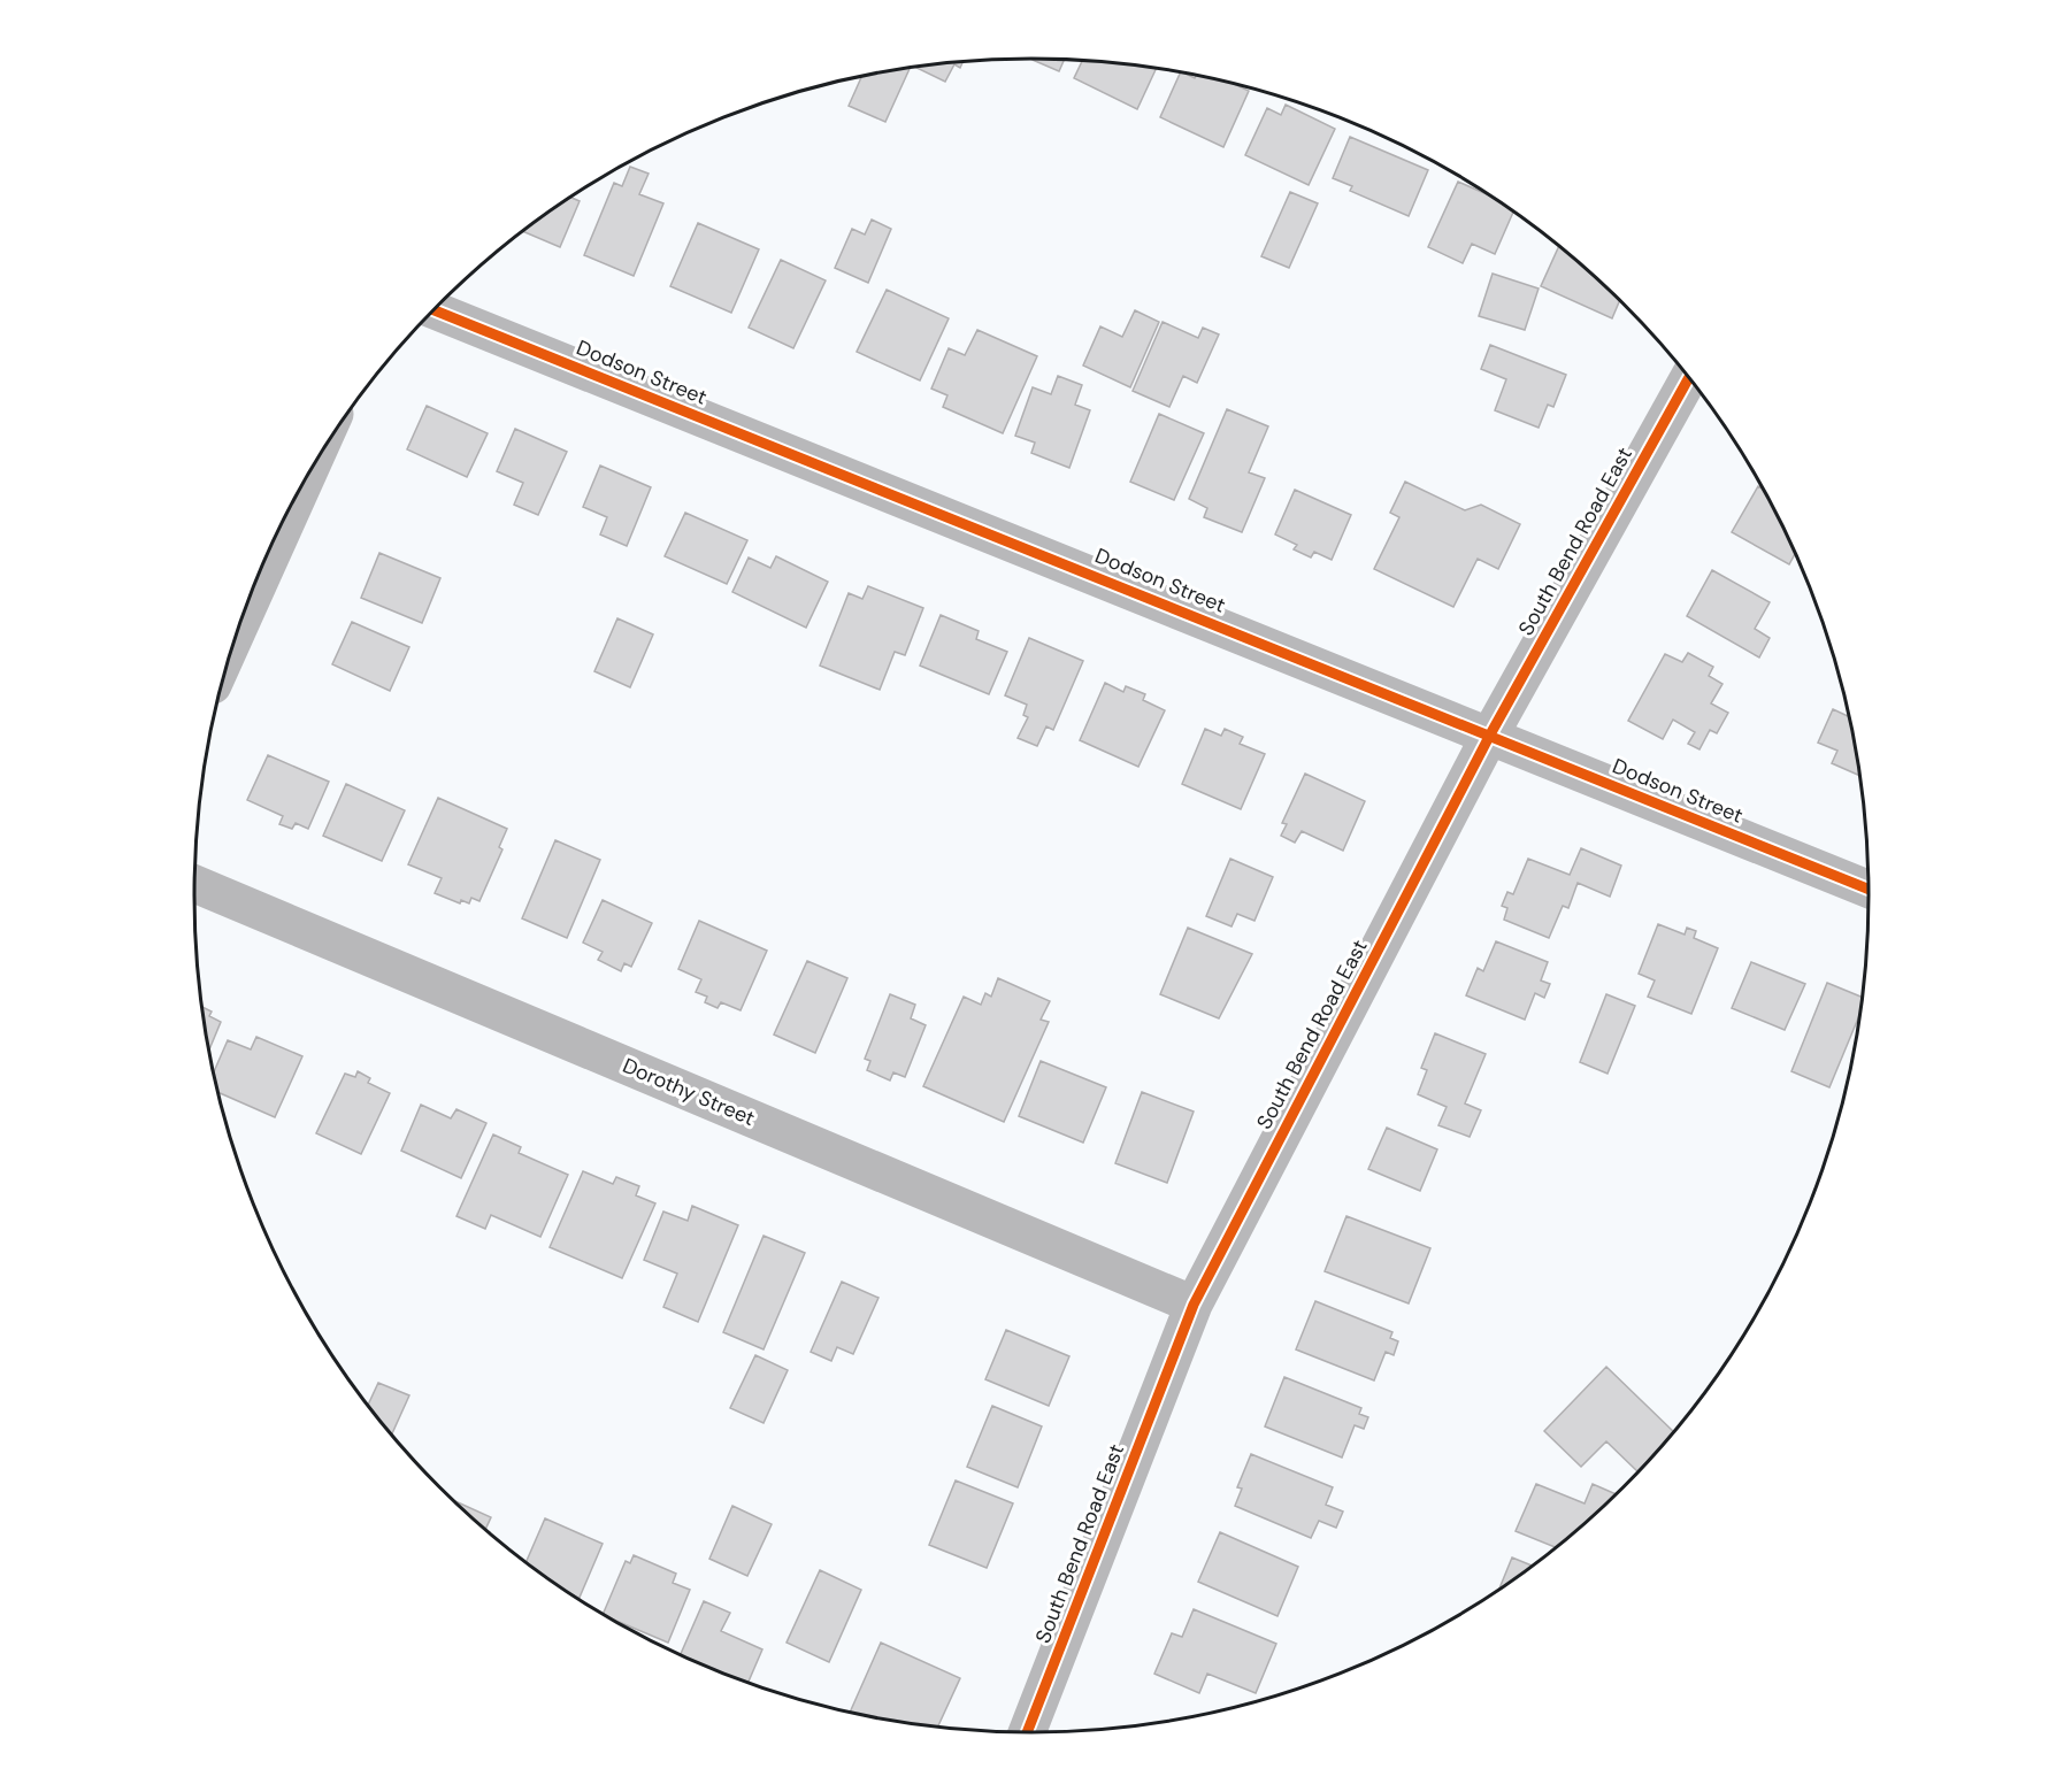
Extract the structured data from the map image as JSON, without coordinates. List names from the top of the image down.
{
  "streets": {
    "street": ["Dodson Street", "South Bend Road East", "Dorothy Street"]
  },
  "crossings": [
    ["Dodson Street", "South Bend Road East"],
    ["South Bend Road East", "Dorothy Street"]
  ]
}
